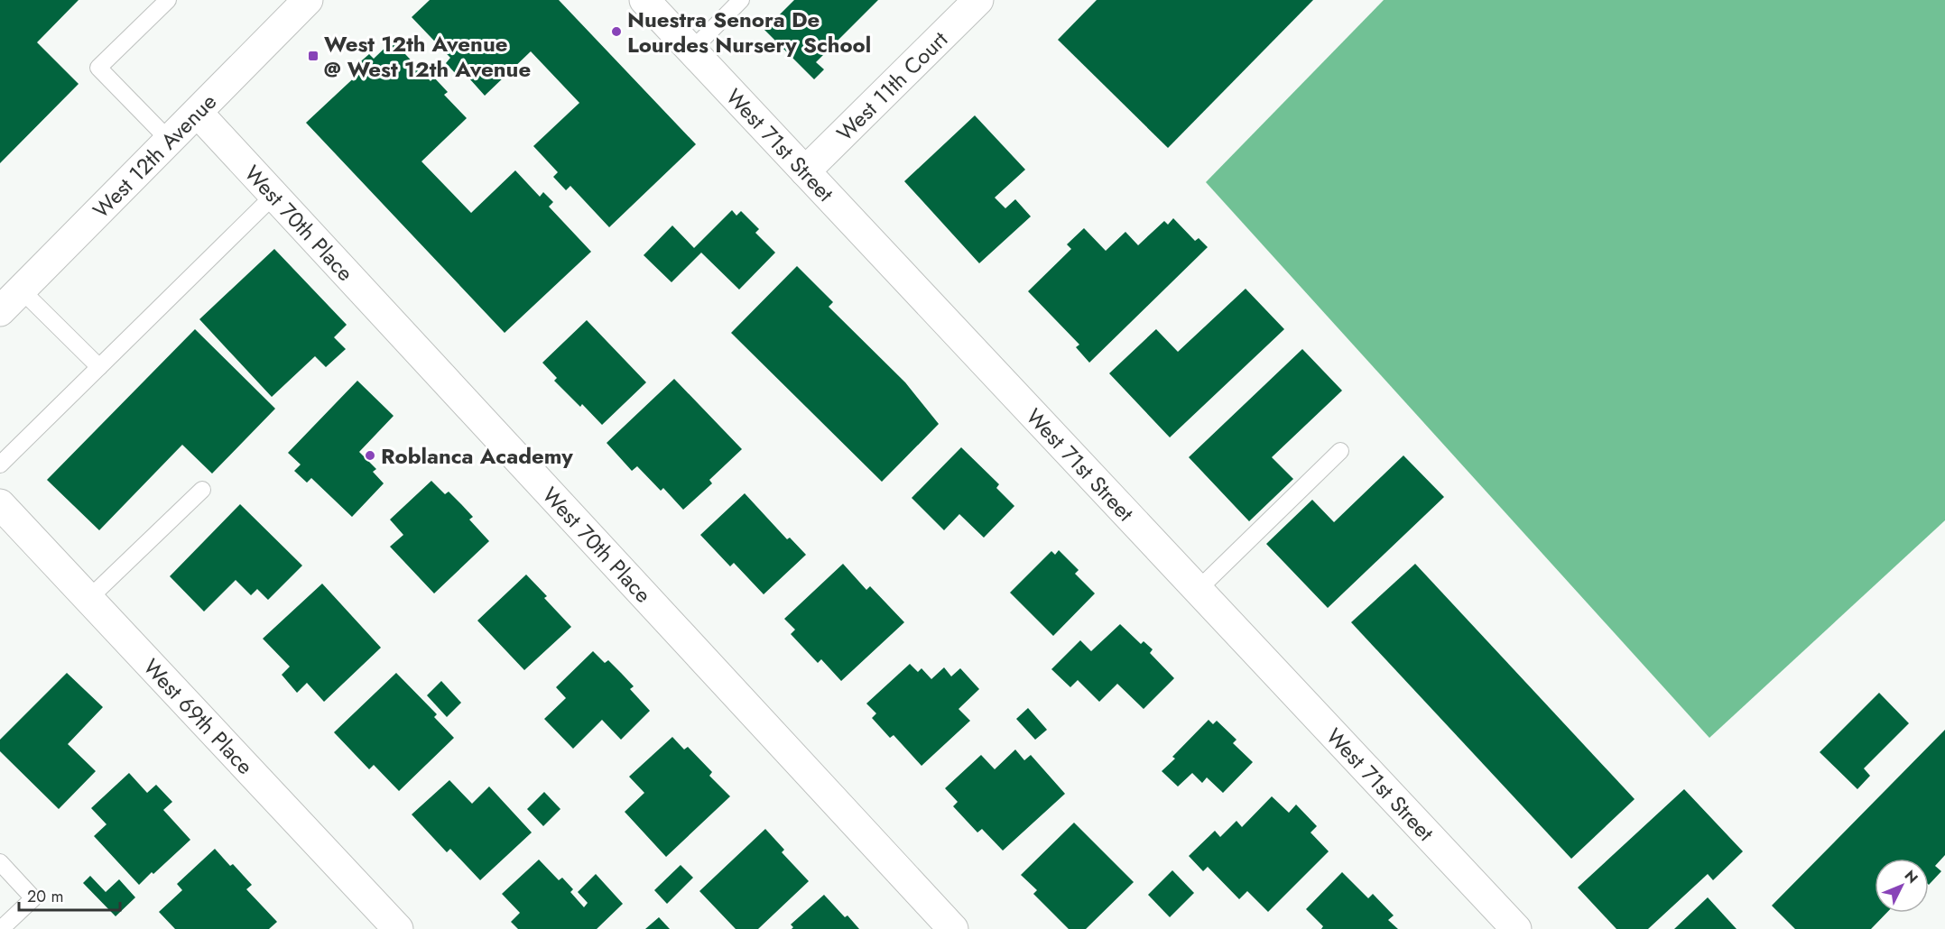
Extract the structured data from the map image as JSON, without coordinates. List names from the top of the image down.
{
  "streets": {
    "street": [
      "West 11th Court",
      "West 71st Street",
      "West 12th Avenue",
      "West 70th Place",
      "West 69th Place"
    ]
  },
  "crossings": [
    ["West 11th Court", "West 71st Street"],
    ["West 12th Avenue", "West 70th Place"]
  ],
  "places": {
    "other": ["Nuestra Senora De Lourdes Nursery School", "Roblanca Academy"],
    "transit": ["West 12th Avenue @ West 12th Avenue"]
  },
  "scale_bar": "20 m",
  "north": "top right"
}
